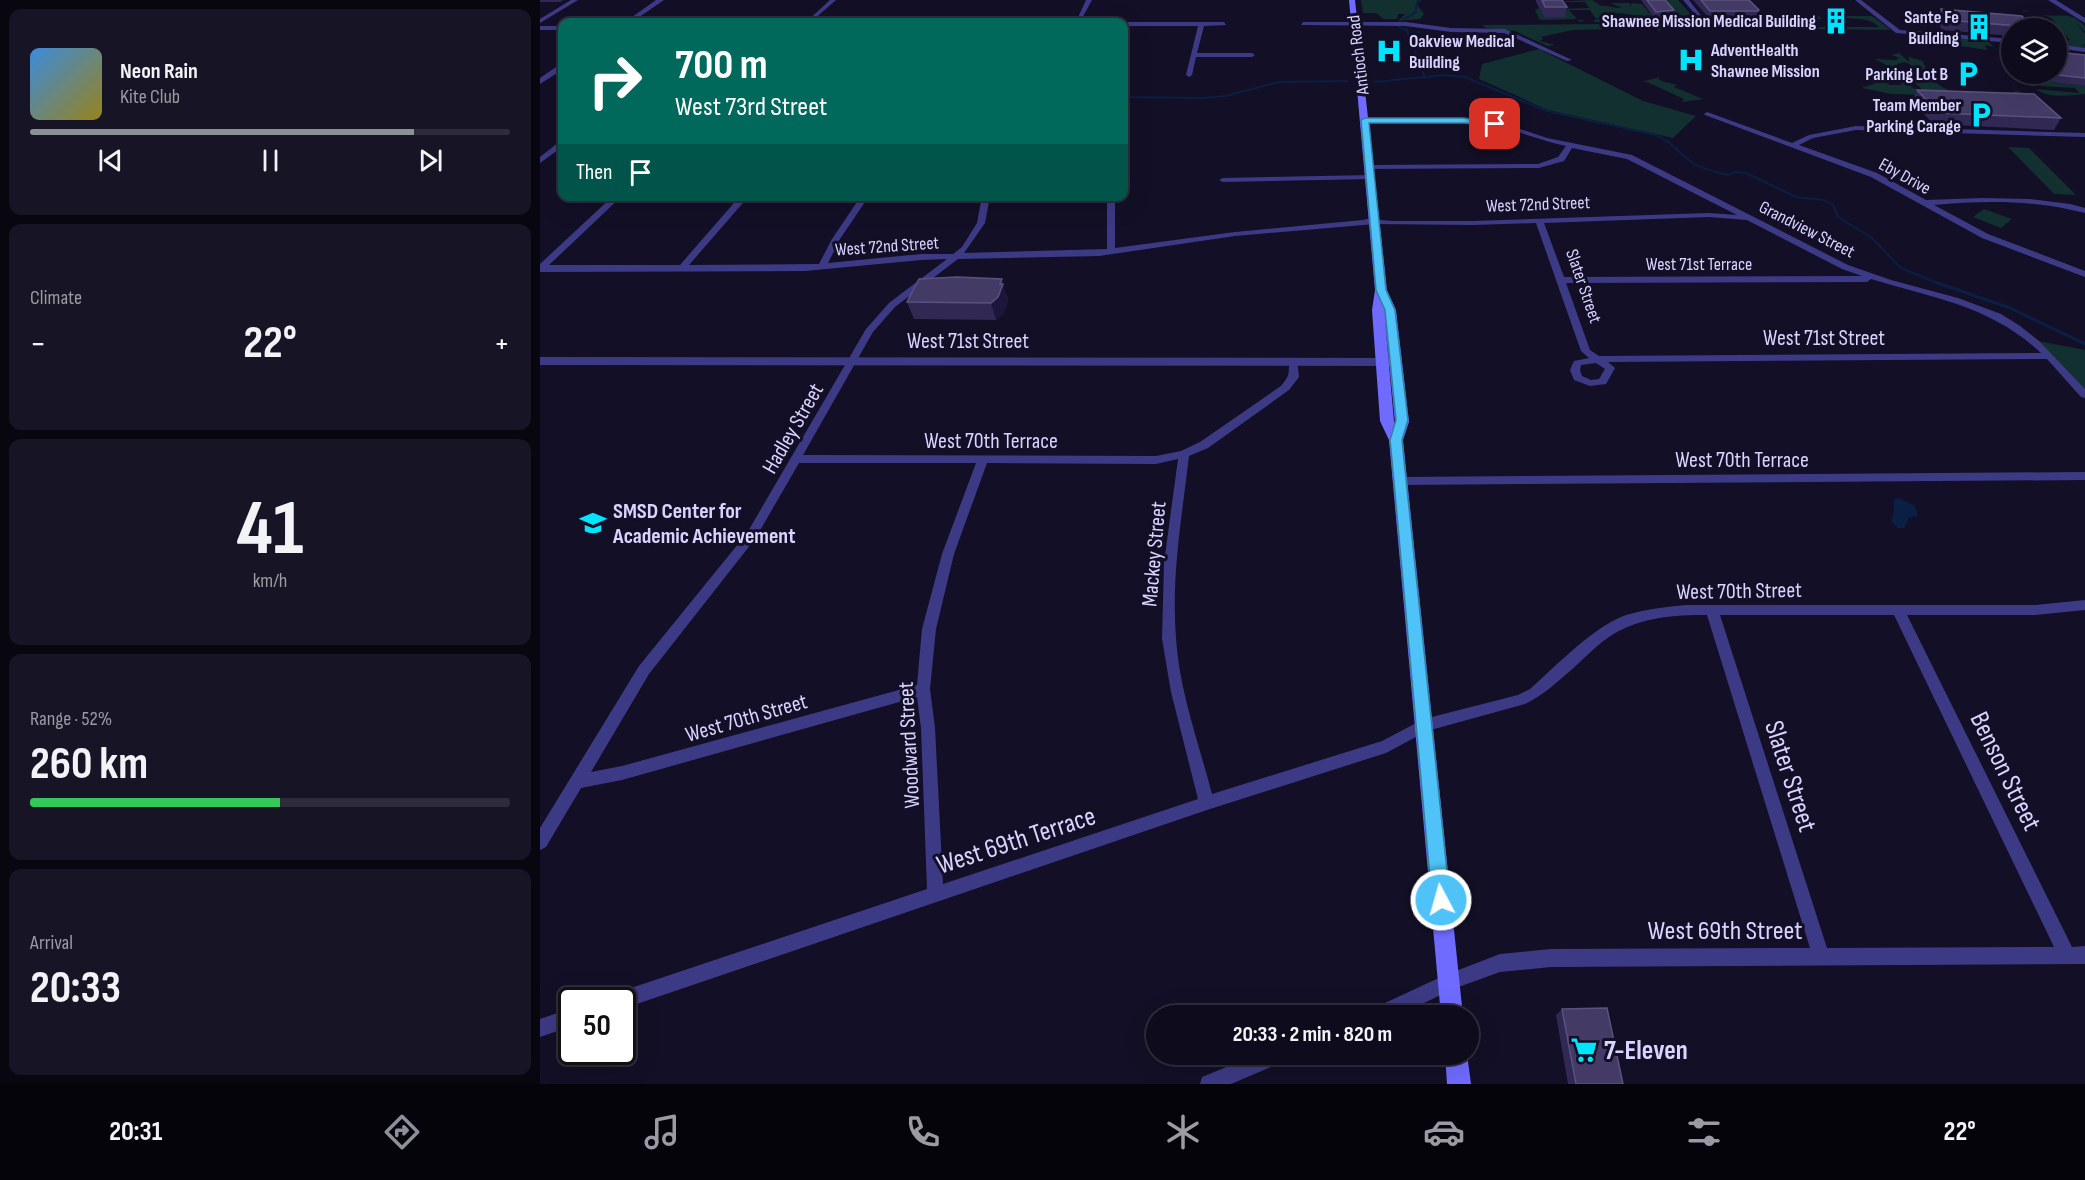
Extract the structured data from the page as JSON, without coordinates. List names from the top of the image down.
{
  "streets": {
    "main road": ["Antioch Road"],
    "street": [
      "Eby Drive",
      "West 72nd Street",
      "Grandview Street",
      "West 71st Terrace",
      "Slater Street",
      "West 71st Street",
      "Hadley Street",
      "West 70th Terrace",
      "Mackey Street",
      "West 70th Street",
      "Woodward Street",
      "Benson Street",
      "West 69th Terrace",
      "West 69th Street"
    ]
  },
  "crossings": [
    ["Antioch Road", "West 72nd Street"],
    ["Antioch Road", "Grandview Street"],
    ["Antioch Road", "West 71st Street"],
    ["Antioch Road", "West 70th Terrace"],
    ["Antioch Road", "West 70th Street"],
    ["Antioch Road", "West 69th Terrace"],
    ["Antioch Road", "West 69th Street"],
    ["West 72nd Street", "Grandview Street"],
    ["West 72nd Street", "Slater Street"],
    ["West 72nd Street", "Hadley Street"],
    ["Grandview Street", "West 71st Terrace"],
    ["Grandview Street", "West 71st Street"],
    ["West 71st Terrace", "Slater Street"],
    ["Slater Street", "West 71st Street"],
    ["Slater Street", "West 70th Street"],
    ["Slater Street", "West 69th Street"],
    ["West 71st Street", "Hadley Street"],
    ["Hadley Street", "West 70th Terrace"],
    ["Hadley Street", "West 70th Street"],
    ["West 70th Terrace", "Mackey Street"],
    ["West 70th Terrace", "Woodward Street"],
    ["Mackey Street", "West 69th Terrace"],
    ["West 70th Street", "Woodward Street"],
    ["West 70th Street", "Benson Street"],
    ["West 70th Street", "West 69th Terrace"],
    ["Woodward Street", "West 69th Terrace"],
    ["Benson Street", "West 69th Street"]
  ],
  "places": {
    "building": ["Shawnee Mission Medical Building", "Sante Fe Building"],
    "hospital": ["Oakview Medical Building", "AdventHealth Shawnee Mission"],
    "parking": ["Parking Lot B", "Team Member Parking Carage"],
    "school or university": ["SMSD Center for Academic Achievement"],
    "supermarket": ["7-Eleven"]
  },
  "page": {
    "turn": ["700 m", "West 73rd Street"],
    "song": ["Neon Rain", "Kite Club"],
    "then": "Then",
    "tile": [
      "Climate",
      ["41", "km/h"],
      ["Range · 52%", "260 km"],
      ["Arrival", "20:33"]
    ],
    "heat": ["−", "22°", "+"],
    "limit": "50",
    "trip": "20:33 · 2 min · 820 m",
    "tabs": ["20:31", "22°"]
  }
}
